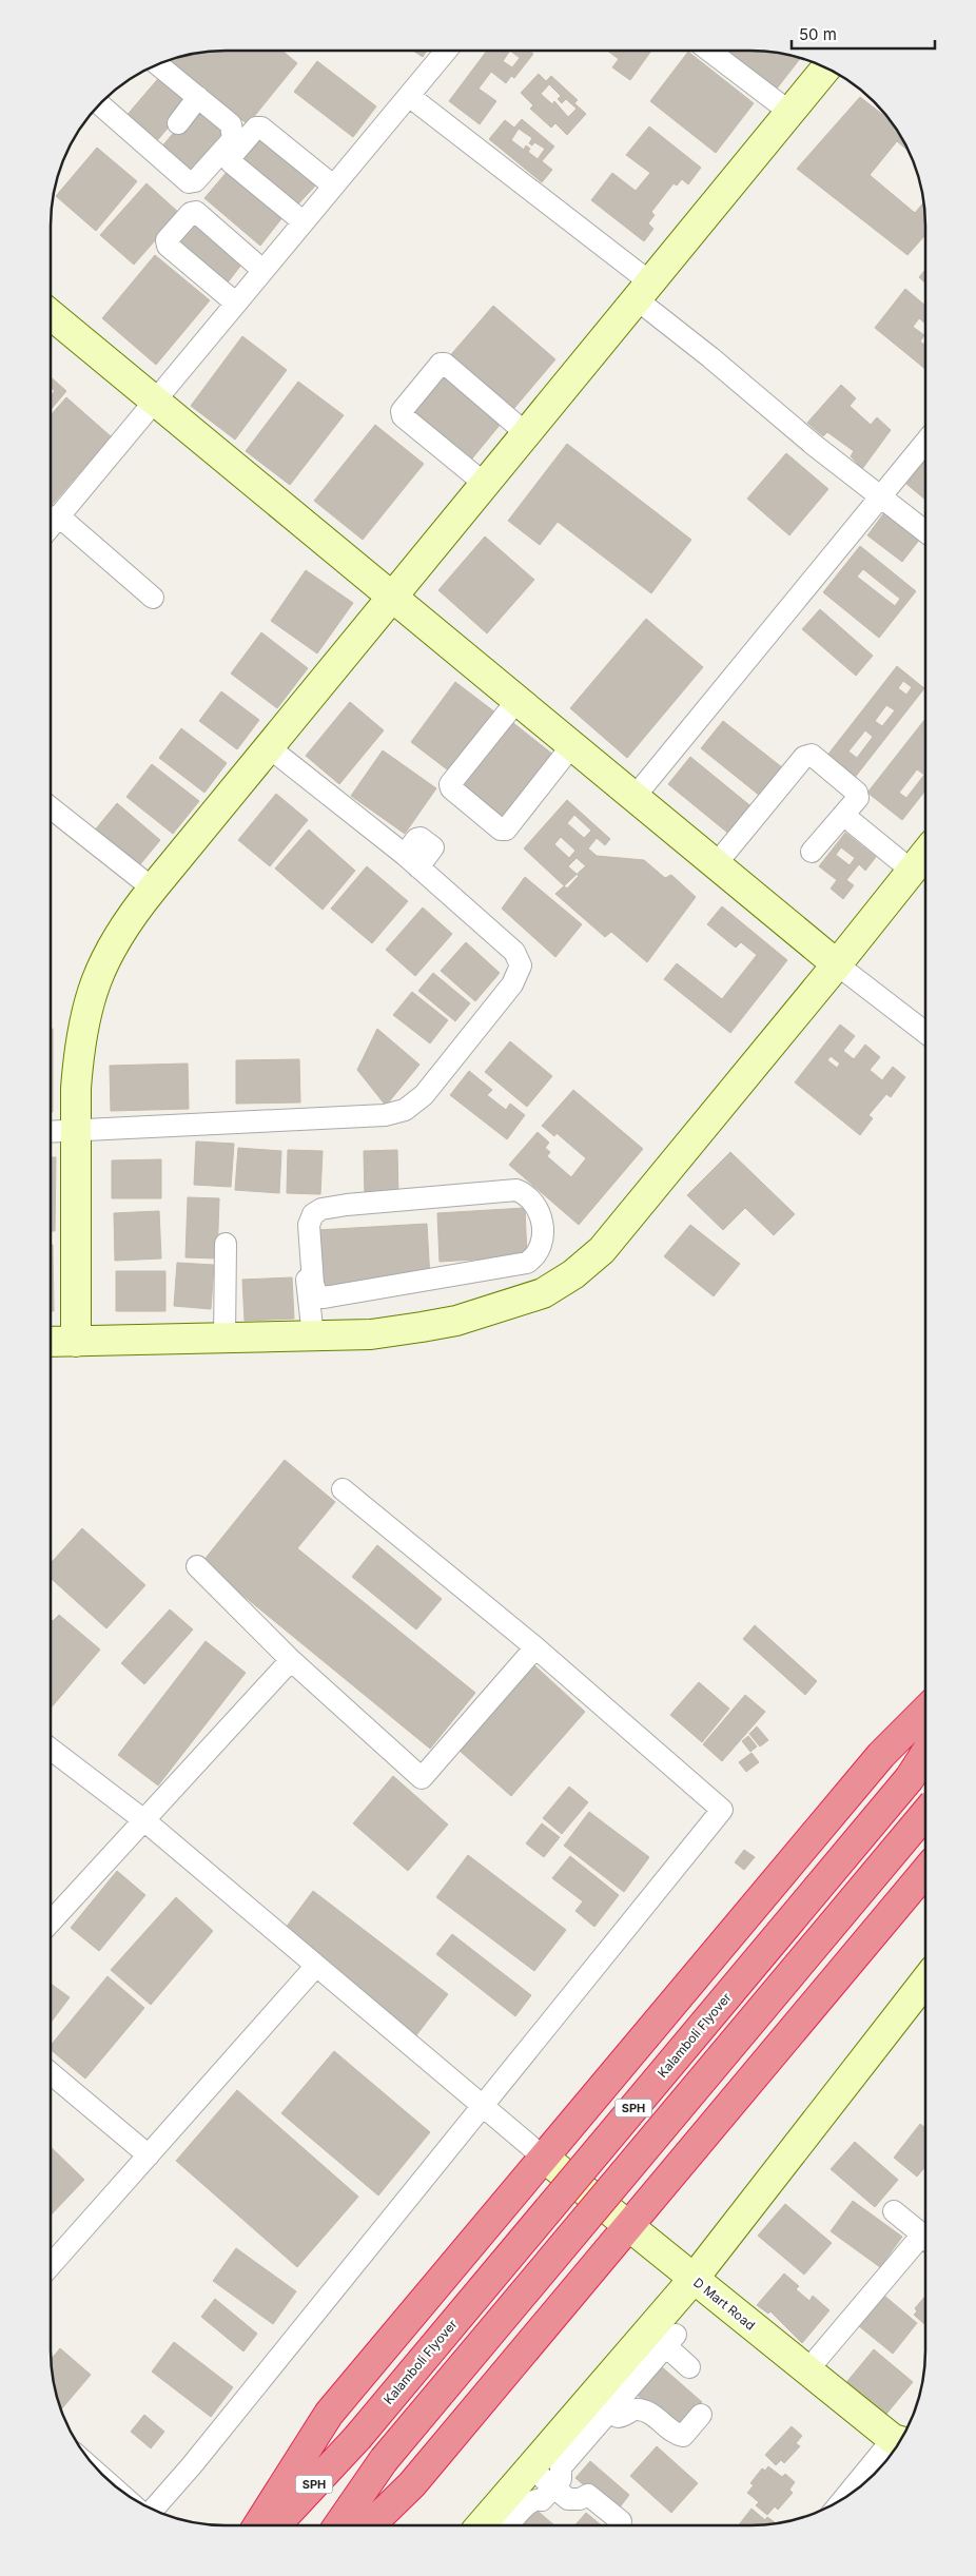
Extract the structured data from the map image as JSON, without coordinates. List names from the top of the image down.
{
  "streets": {
    "highway": ["Kalamboli Flyover", "SPH"],
    "street": ["D Mart Road"]
  },
  "scale_bar": "50 m"
}
